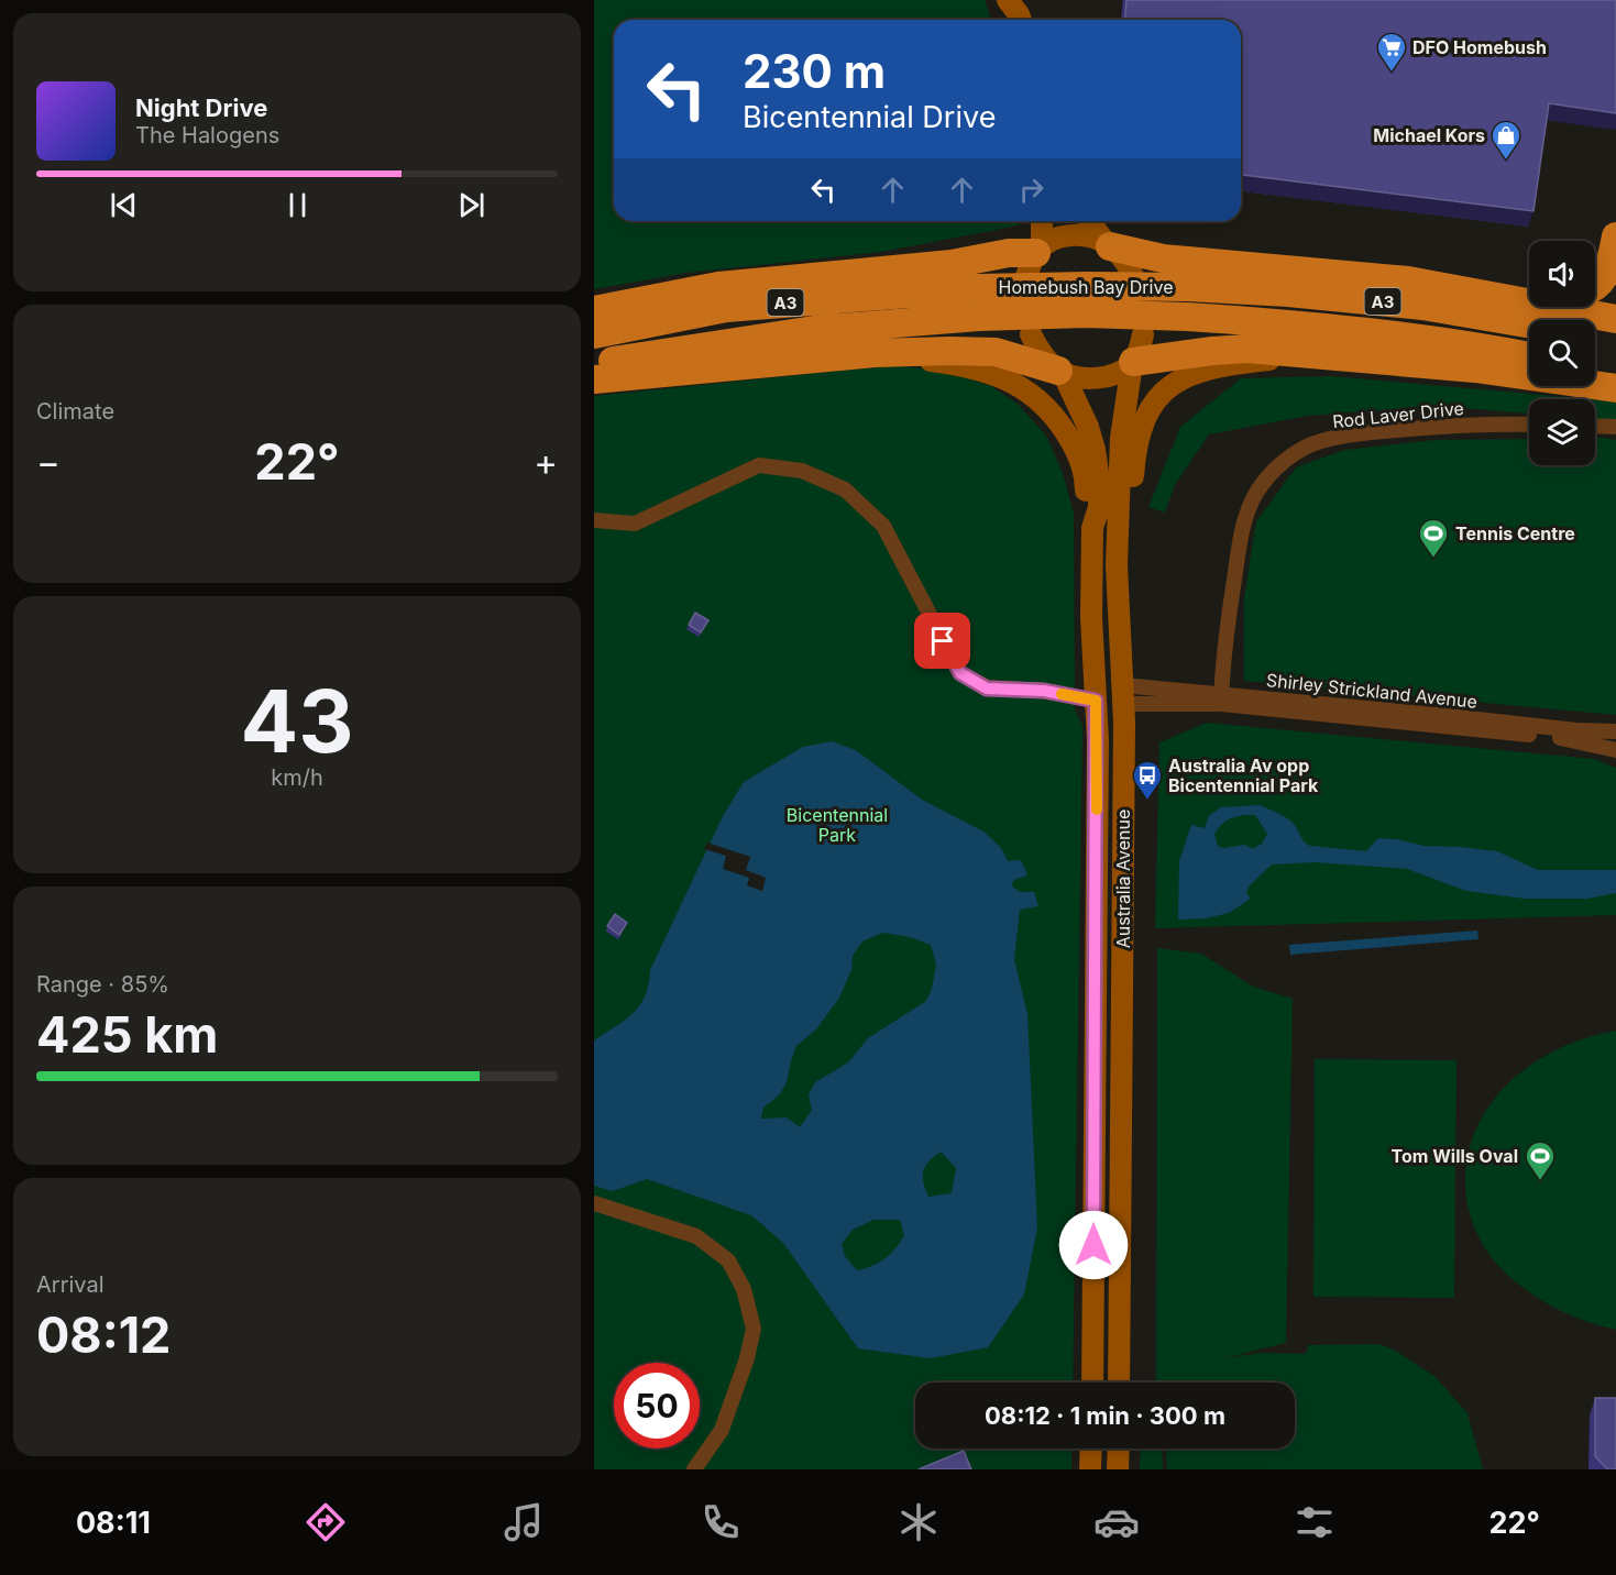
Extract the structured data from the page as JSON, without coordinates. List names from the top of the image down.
{
  "streets": {
    "highway": ["Homebush Bay Drive", "A3"],
    "main road": ["Australia Avenue"],
    "street": ["Rod Laver Drive", "Shirley Strickland Avenue"]
  },
  "crossings": [
    ["Rod Laver Drive", "Shirley Strickland Avenue"],
    ["Shirley Strickland Avenue", "Australia Avenue"]
  ],
  "parks": ["Bicentennial Park"],
  "places": {
    "supermarket": ["DFO Homebush"],
    "shop": ["Michael Kors"],
    "sports": ["Tennis Centre", "Tom Wills Oval"],
    "bus stop": ["Australia Av opp Bicentennial Park"]
  },
  "page": {
    "turn": ["230 m", "Bicentennial Drive"],
    "song": ["Night Drive", "The Halogens"],
    "tile": [
      "Climate",
      ["43", "km/h"],
      ["Range · 85%", "425 km"],
      ["Arrival", "08:12"]
    ],
    "heat": ["−", "22°", "+"],
    "limit": "50",
    "trip": "08:12 · 1 min · 300 m",
    "tabs": ["08:11", "22°"]
  }
}
